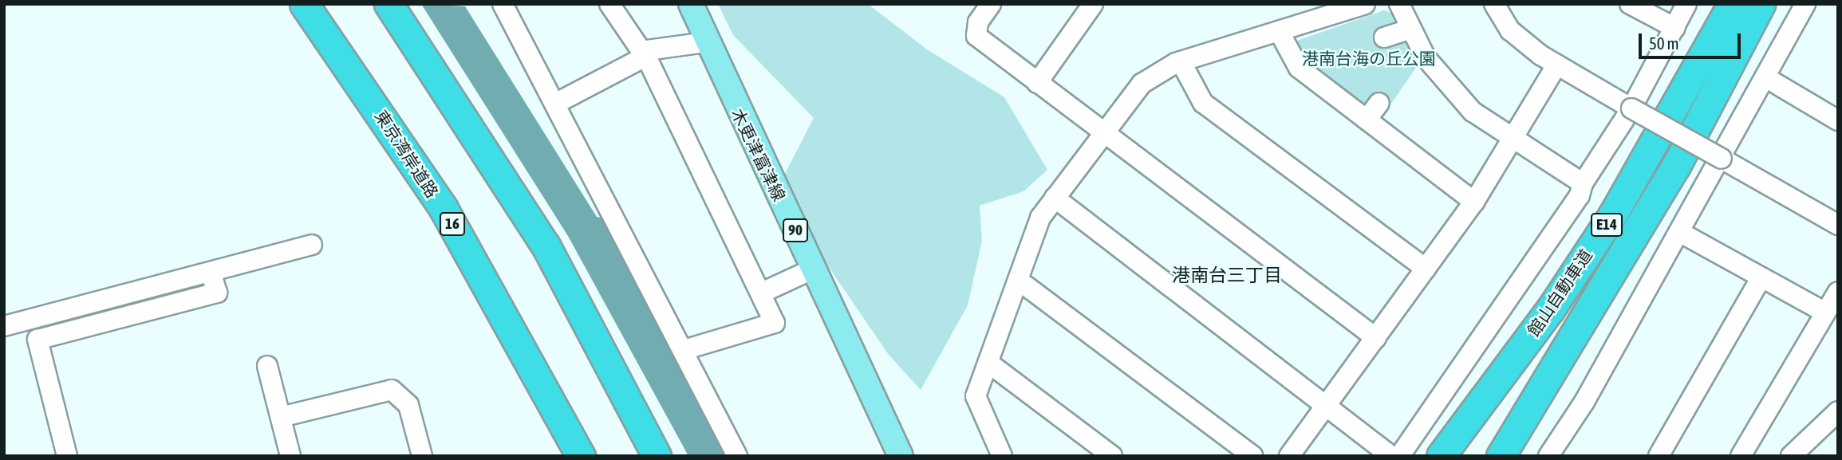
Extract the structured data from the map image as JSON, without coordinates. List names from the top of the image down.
{
  "streets": {
    "highway": [
      "東京湾岸道路",
      "16",
      "E14",
      "館山自動車道"
    ],
    "main road": ["木更津富津線", "90"]
  },
  "districts": ["港南台三丁目"],
  "parks": ["港南台海の丘公園"],
  "scale_bar": "50 m"
}
